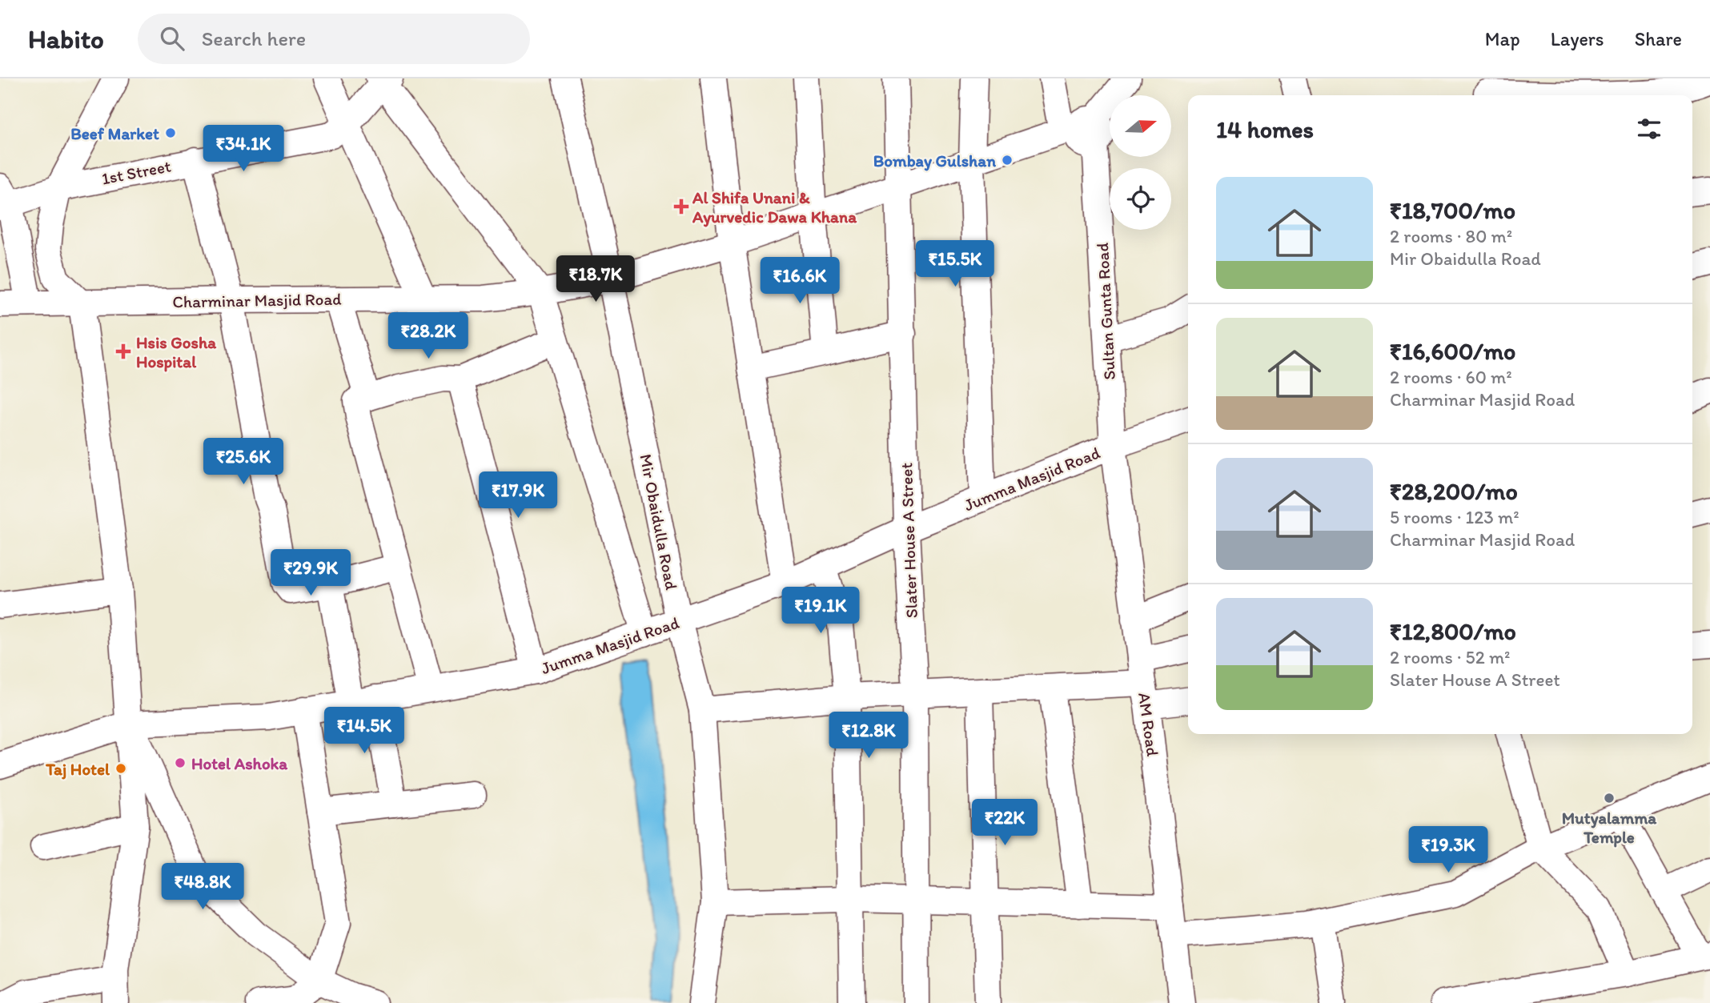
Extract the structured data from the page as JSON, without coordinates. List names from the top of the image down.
{
  "streets": {
    "street": [
      "1st Street",
      "Charminar Masjid Road",
      "Sultan Gunta Road",
      "Jumma Masjid Road",
      "Mir Obaidulla Road",
      "Slater House A Street",
      "AM Road"
    ]
  },
  "crossings": [
    ["Charminar Masjid Road", "Sultan Gunta Road"],
    ["Charminar Masjid Road", "Mir Obaidulla Road"],
    ["Charminar Masjid Road", "Slater House A Street"],
    ["Sultan Gunta Road", "Jumma Masjid Road"],
    ["Sultan Gunta Road", "AM Road"],
    ["Jumma Masjid Road", "Mir Obaidulla Road"],
    ["Jumma Masjid Road", "Slater House A Street"],
    ["Jumma Masjid Road", "AM Road"]
  ],
  "places": {
    "other": [
      "Beef Market",
      "Bombay Gulshan",
      "Hotel Ashoka",
      "Taj Hotel",
      "Mutyalamma Temple"
    ],
    "health": ["Al Shifa Unani & Ayurvedic Dawa Khana", "Hsis Gosha Hospital"]
  },
  "north": "right",
  "page": {
    "header": "Habito",
    "search": "Search here",
    "nav": ["Map", "Layers", "Share"],
    "heading": "14 homes",
    "price": [
      "₹34.1K",
      "₹15.5K",
      "₹18.7K",
      "₹16.6K",
      "₹28.2K",
      "₹25.6K",
      "₹17.9K",
      "₹29.9K",
      "₹19.1K",
      "₹14.5K",
      "₹12.8K",
      "₹22K",
      "₹19.3K",
      "₹48.8K"
    ],
    "list": [
      {
        "name": "₹18,700/mo",
        "note": "2 rooms · 80 m² · Mir Obaidulla Road"
      },
      {
        "name": "₹16,600/mo",
        "note": "2 rooms · 60 m² · Charminar Masjid Road"
      },
      {
        "name": "₹28,200/mo",
        "note": "5 rooms · 123 m² · Charminar Masjid Road"
      },
      {
        "name": "₹12,800/mo",
        "note": "2 rooms · 52 m² · Slater House A Street"
      }
    ]
  }
}
